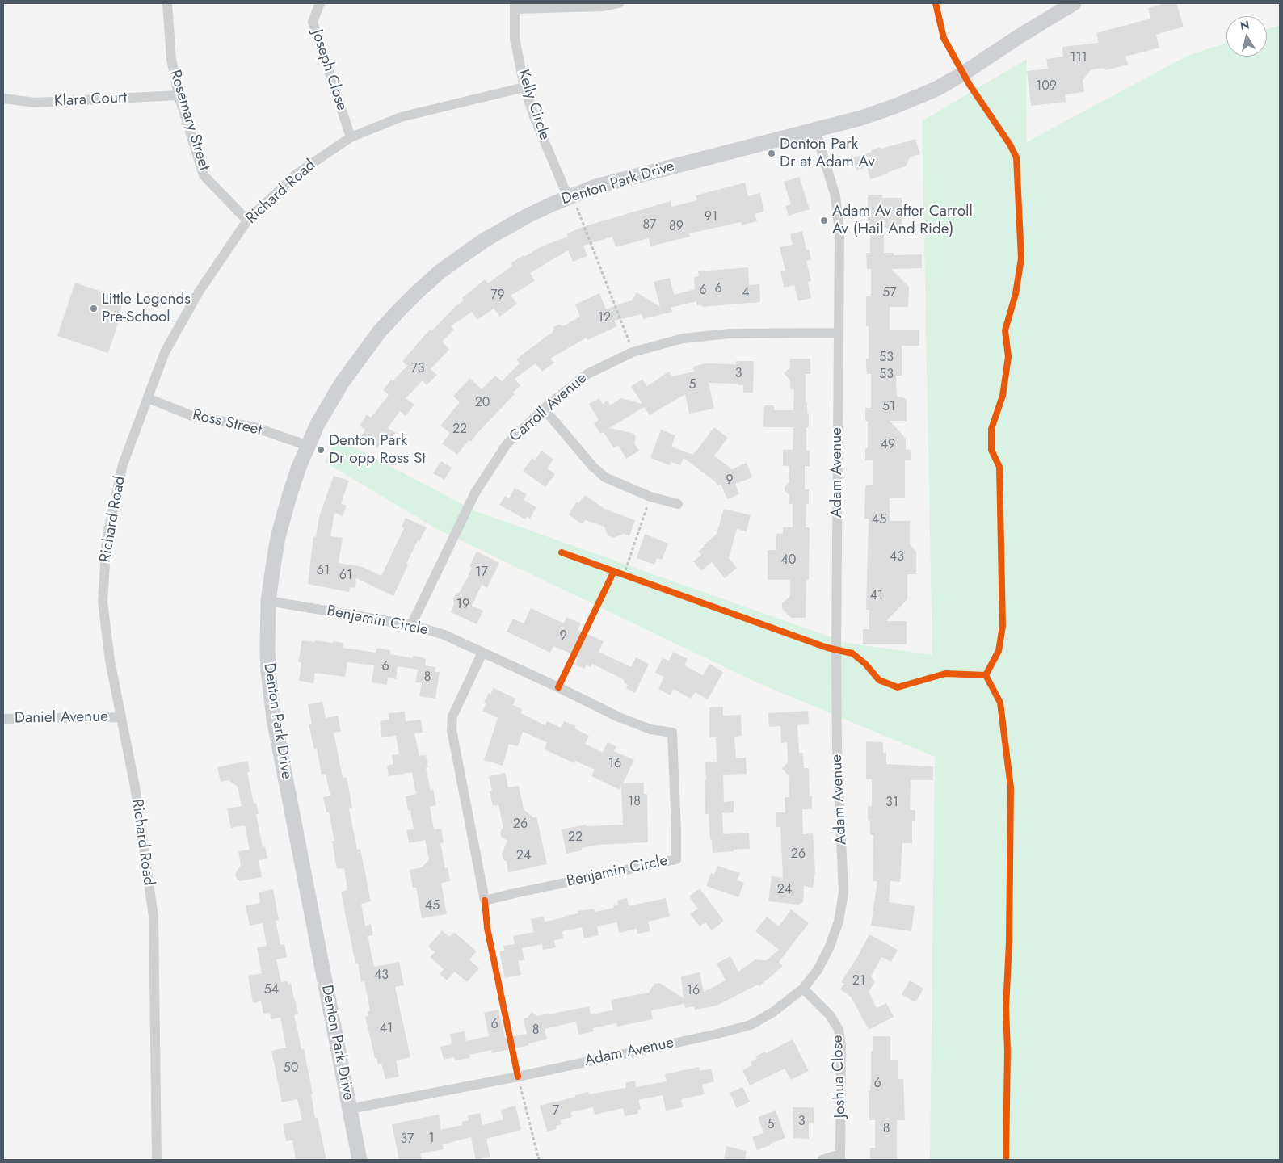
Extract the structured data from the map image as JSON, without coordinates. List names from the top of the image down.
{
  "streets": {
    "main road": ["Denton Park Drive"],
    "street": [
      "Joseph Close",
      "Klara Court",
      "Kelly Circle",
      "Rosemary Street",
      "Richard Road",
      "Carroll Avenue",
      "Ross Street",
      "Adam Avenue",
      "Benjamin Circle",
      "Daniel Avenue",
      "Joshua Close"
    ]
  },
  "crossings": [
    ["Joseph Close", "Richard Road"],
    ["Klara Court", "Rosemary Street"],
    ["Kelly Circle", "Denton Park Drive"],
    ["Kelly Circle", "Richard Road"],
    ["Rosemary Street", "Richard Road"],
    ["Denton Park Drive", "Ross Street"],
    ["Denton Park Drive", "Adam Avenue"],
    ["Denton Park Drive", "Benjamin Circle"],
    ["Richard Road", "Ross Street"],
    ["Richard Road", "Daniel Avenue"],
    ["Carroll Avenue", "Adam Avenue"],
    ["Carroll Avenue", "Benjamin Circle"],
    ["Adam Avenue", "Joshua Close"]
  ],
  "places": [
    "Denton Park Dr at Adam Av",
    "Adam Av after Carroll Av (Hail And Ride)",
    "Little Legends Pre-School",
    "Denton Park Dr opp Ross St"
  ],
  "house_numbers": [
    "111",
    "109",
    "91",
    "87",
    "89",
    "6",
    "6",
    "4",
    "57",
    "79",
    "12",
    "53",
    "73",
    "3",
    "53",
    "5",
    "20",
    "51",
    "22",
    "49",
    "9",
    "45",
    "43",
    "40",
    "61",
    "17",
    "61",
    "41",
    "19",
    "9",
    "6",
    "8",
    "16",
    "18",
    "31",
    "26",
    "22",
    "26",
    "24",
    "24",
    "45",
    "43",
    "21",
    "54",
    "16",
    "6",
    "41",
    "8",
    "50",
    "6",
    "7",
    "3",
    "5",
    "8",
    "1",
    "37"
  ],
  "north": "top"
}
